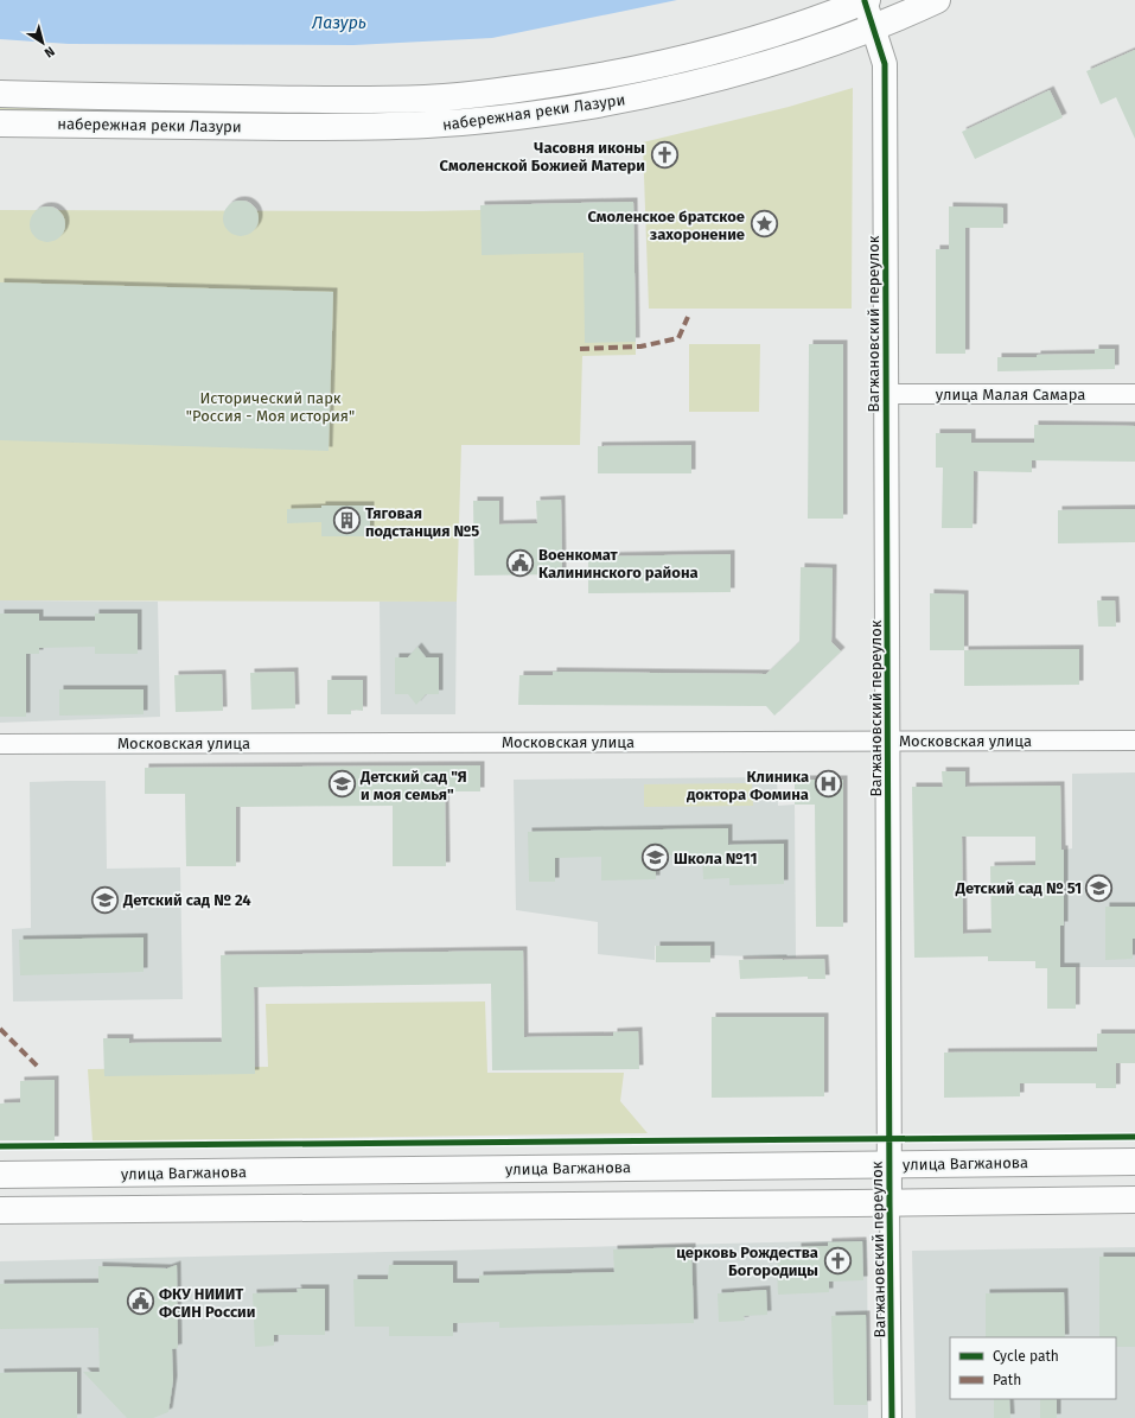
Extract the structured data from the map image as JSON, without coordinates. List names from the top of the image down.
{
  "streets": {
    "main road": ["набережная реки Лазури", "улица Вагжанова"],
    "street": ["Вагжановский переулок", "улица Малая Самара", "Московская улица"]
  },
  "crossings": [
    ["набережная реки Лазури", "Вагжановский переулок"],
    ["Вагжановский переулок", "улица Малая Самара"],
    ["Вагжановский переулок", "Московская улица"],
    ["Вагжановский переулок", "улица Вагжанова"]
  ],
  "water": ["Лазурь"],
  "parks": ["Исторический парк \"Россия - Моя история\""],
  "places": {
    "church": ["Часовня иконы Смоленской Божией Матери", "церковь Рождества Богородицы"],
    "place": ["Смоленское братское захоронение"],
    "building": ["Тяговая подстанция №5"],
    "public building": ["Военкомат Калининского района", "ФКУ НИИИТ ФСИН России"],
    "school or university": [
      "Детский сад \"Я и моя семья\"",
      "Школа №11",
      "Детский сад № 51",
      "Детский сад № 24"
    ],
    "hospital": ["Клиника доктора Фомина"]
  },
  "legend": ["Cycle path", "Path"],
  "north": "bottom right"
}
